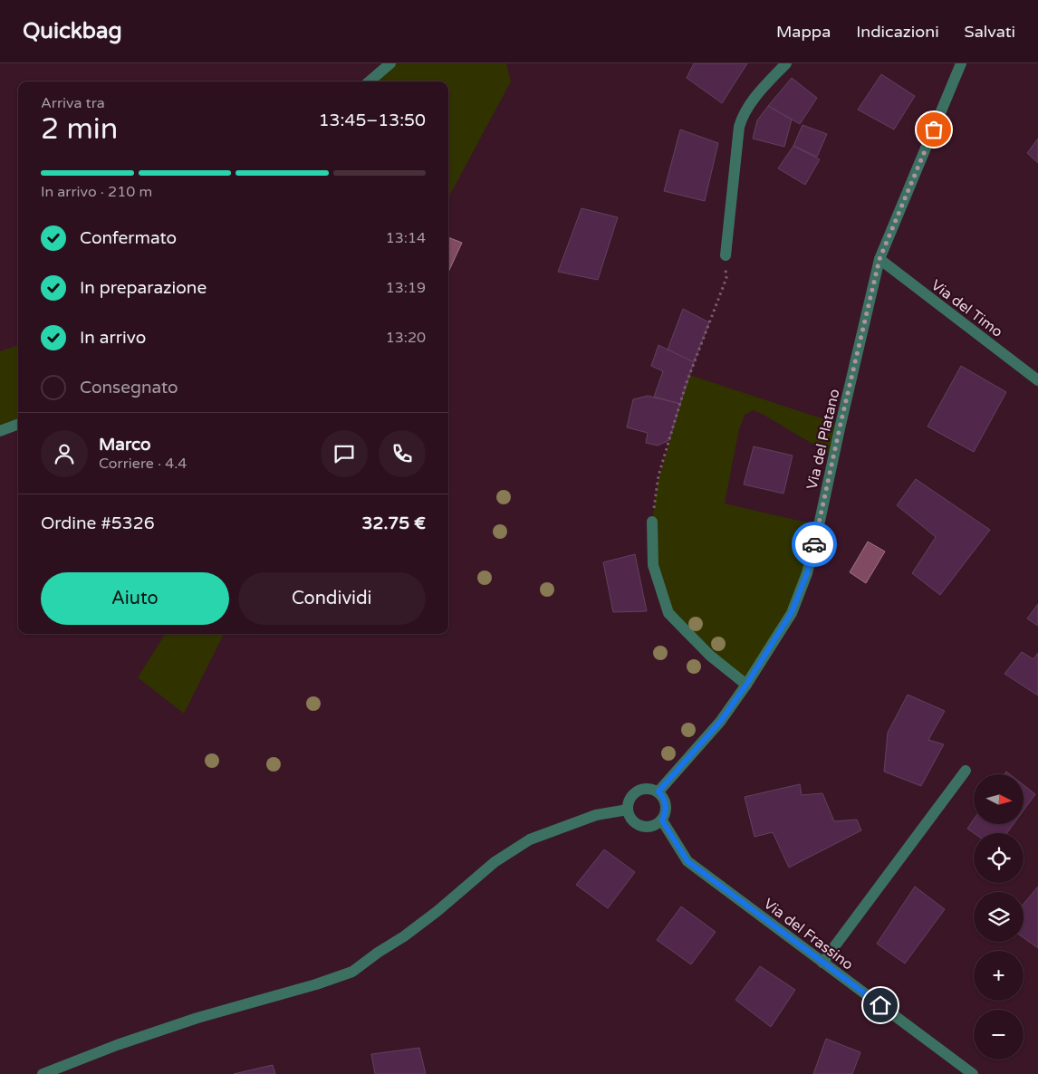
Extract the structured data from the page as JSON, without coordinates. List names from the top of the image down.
{
  "streets": {
    "street": ["Via del Timo", "Via del Platano", "Via del Frassino"]
  },
  "crossings": [
    ["Via del Timo", "Via del Platano"],
    ["Via del Platano", "Via del Frassino"]
  ],
  "north": "right",
  "page": {
    "header": "Quickbag",
    "nav": ["Mappa", "Indicazioni", "Salvati"],
    "heading": ["2 min", "Arriva tra", "13:45–13:50"],
    "panel": [
      "Marco",
      "Corriere · 4.4",
      "Ordine #5326",
      "32.75 €"
    ],
    "bar": "In arrivo · 210 m",
    "list": [
      ["Confermato", "13:14"],
      ["In preparazione", "13:19"],
      ["In arrivo", "13:20"],
      "Consegnato"
    ],
    "buttons": ["Aiuto", "Condividi"],
    "map_buttons": ["+", "−"]
  }
}
